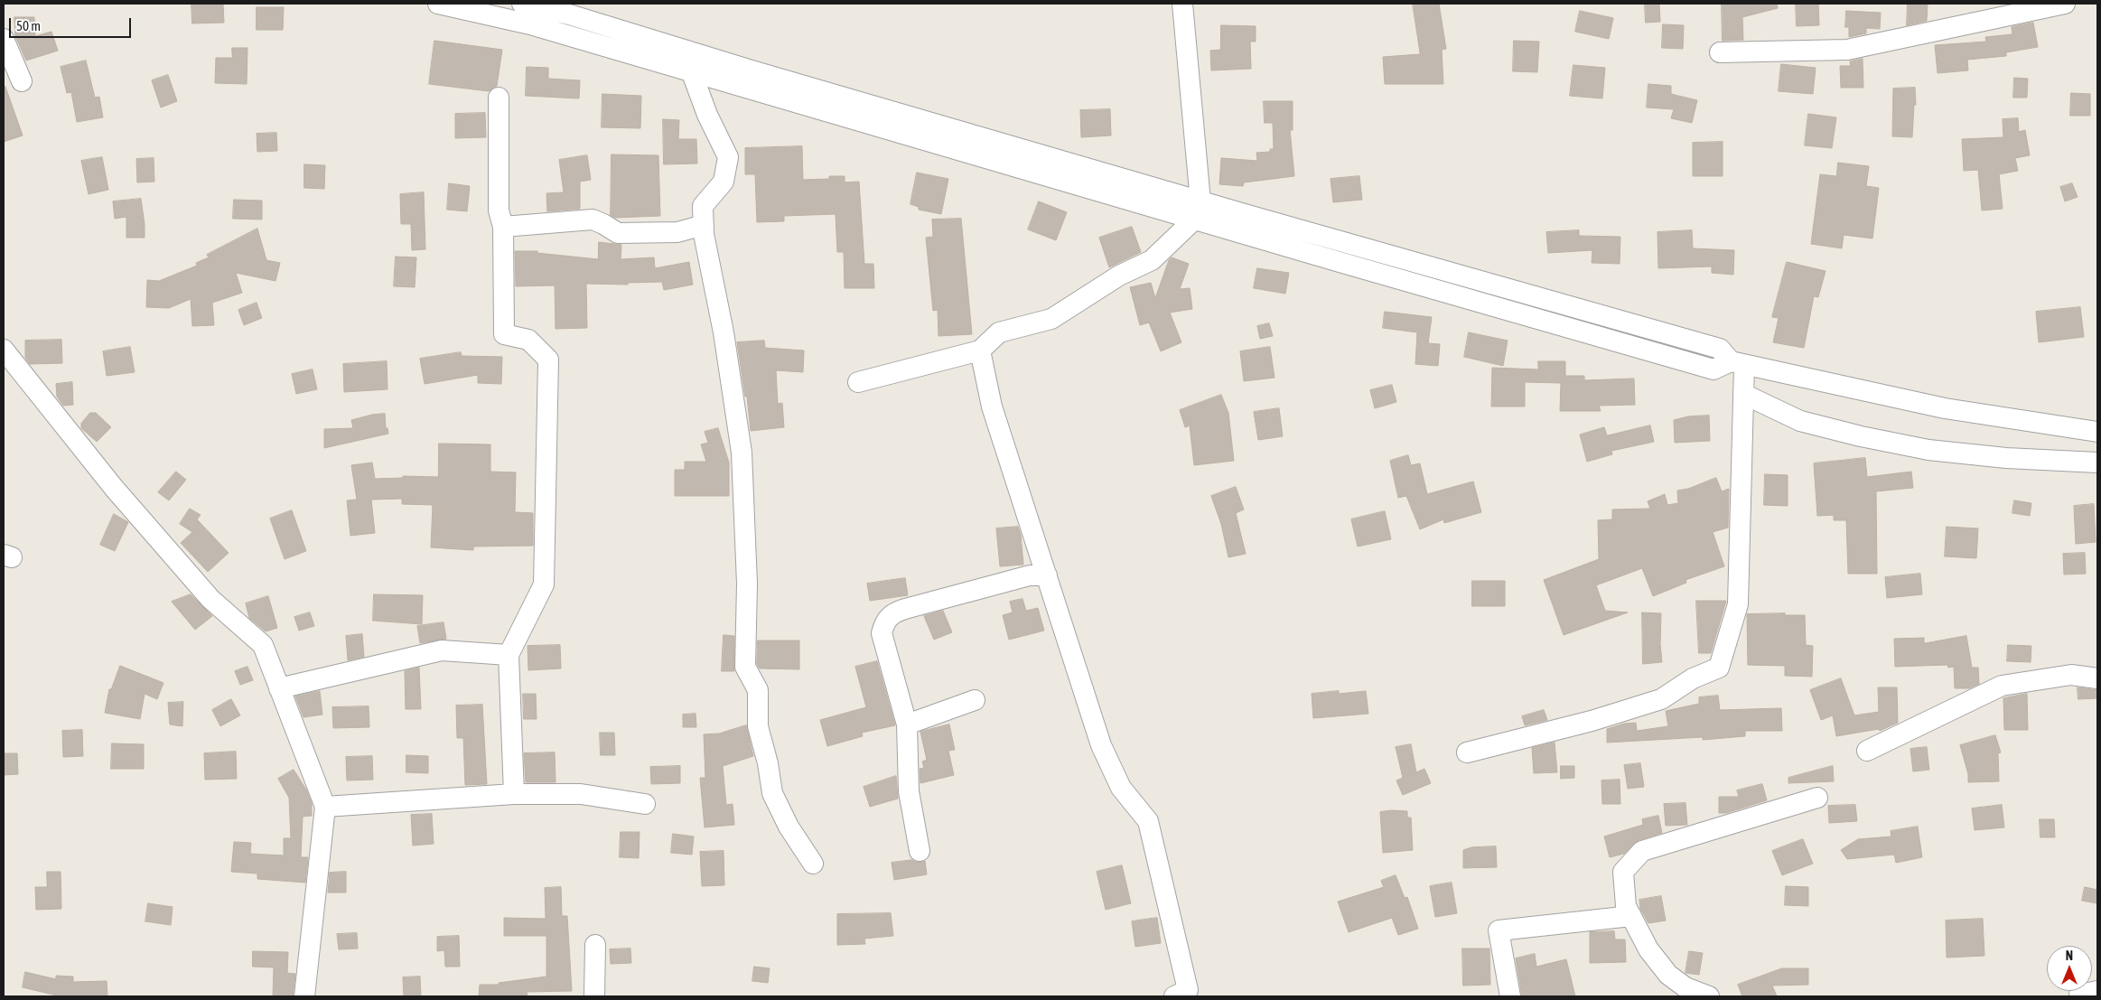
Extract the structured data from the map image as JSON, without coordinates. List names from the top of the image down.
{
  "scale_bar": "50 m",
  "north": "top"
}
